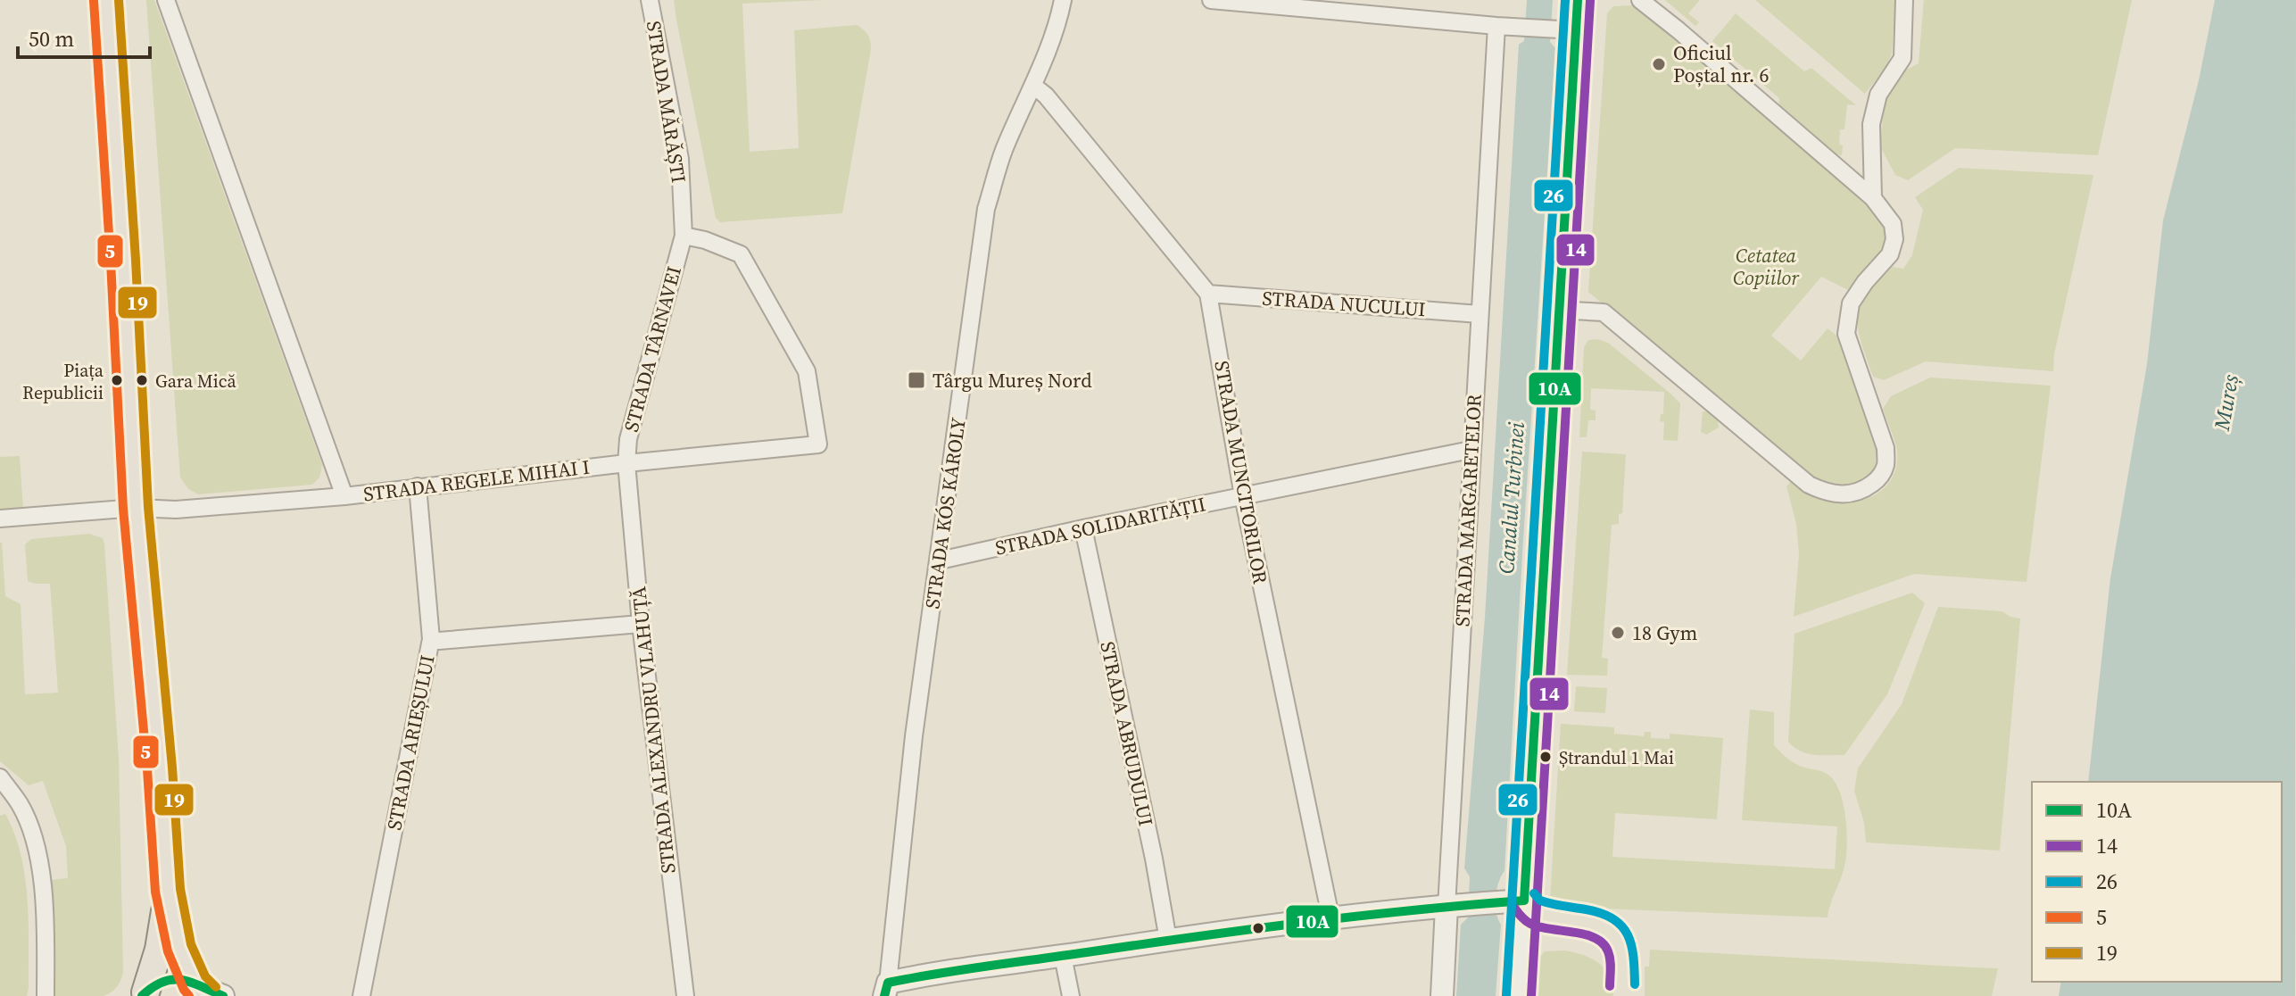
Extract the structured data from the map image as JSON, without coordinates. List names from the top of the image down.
{
  "streets": {
    "street": [
      "STRADA MĂRĂȘTI",
      "STRADA NUCULUI",
      "STRADA TÂRNAVEI",
      "STRADA MUNCITORILOR",
      "STRADA REGELE MIHAI I",
      "STRADA MARGARETELOR",
      "STRADA KÓS KÁROLY",
      "STRADA SOLIDARITĂȚII",
      "STRADA ALEXANDRU VLAHUȚĂ",
      "STRADA ABRUDULUI",
      "STRADA ARIEȘULUI"
    ]
  },
  "crossings": [
    ["STRADA MĂRĂȘTI", "STRADA TÂRNAVEI"],
    ["STRADA MĂRĂȘTI", "STRADA REGELE MIHAI I"],
    ["STRADA NUCULUI", "STRADA MUNCITORILOR"],
    ["STRADA NUCULUI", "STRADA MARGARETELOR"],
    ["STRADA TÂRNAVEI", "STRADA REGELE MIHAI I"],
    ["STRADA TÂRNAVEI", "STRADA ALEXANDRU VLAHUȚĂ"],
    ["STRADA MUNCITORILOR", "STRADA KÓS KÁROLY"],
    ["STRADA MUNCITORILOR", "STRADA SOLIDARITĂȚII"],
    ["STRADA REGELE MIHAI I", "STRADA ALEXANDRU VLAHUȚĂ"],
    ["STRADA REGELE MIHAI I", "STRADA ARIEȘULUI"],
    ["STRADA MARGARETELOR", "STRADA SOLIDARITĂȚII"],
    ["STRADA KÓS KÁROLY", "STRADA SOLIDARITĂȚII"],
    ["STRADA SOLIDARITĂȚII", "STRADA ABRUDULUI"]
  ],
  "water": ["Mureș", "Canalul Turbinei"],
  "parks": ["Cetatea Copiilor"],
  "places": {
    "other": [
      "Oficiul Poștal nr. 6",
      "Piața Republicii",
      "Gara Mică",
      "18 Gym",
      "Ștrandul 1 Mai"
    ],
    "transit": ["Târgu Mureș Nord"]
  },
  "lines": [
    "transit line 10A",
    "transit line 26",
    "transit line 19",
    "transit line 14",
    "transit line 5"
  ],
  "legend": [
    "10A",
    "14",
    "26",
    "5",
    "19"
  ],
  "scale_bar": "50 m"
}
